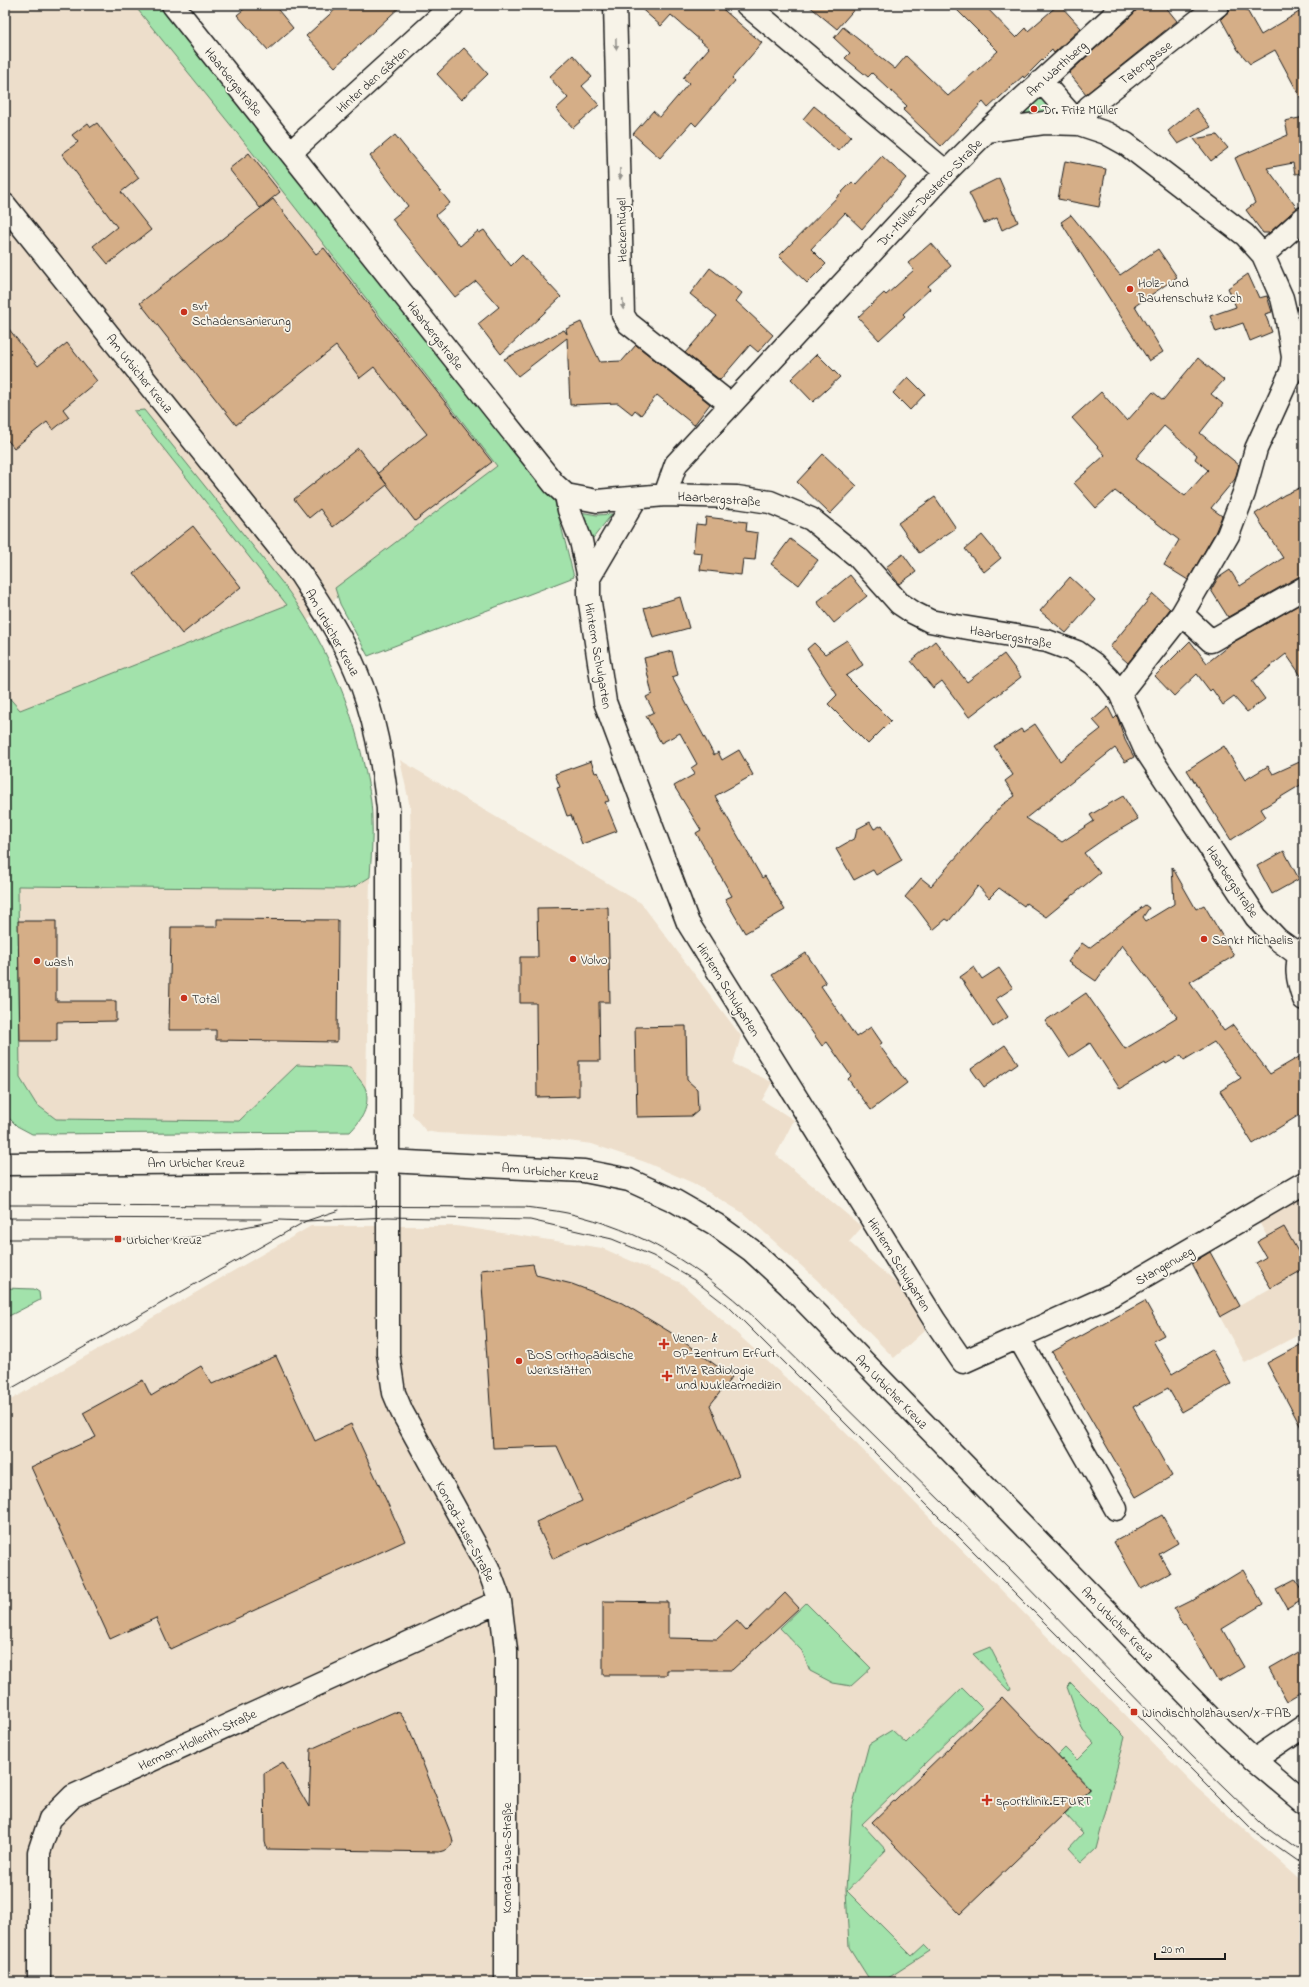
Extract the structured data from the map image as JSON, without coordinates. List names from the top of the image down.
{
  "streets": {
    "street": [
      "Tatengasse",
      "Am Warthberg",
      "Hinter den Gärten",
      "Haarbergstraße",
      "Dr.-Müller-Desterro-Straße",
      "Heckenhügel",
      "Am Urbicher Kreuz",
      "Hinterm Schulgarten",
      "Stangenweg",
      "Konrad-Zuse-Straße",
      "Herman-Hollerith-Straße"
    ]
  },
  "crossings": [
    ["Tatengasse", "Dr.-Müller-Desterro-Straße"],
    ["Am Warthberg", "Dr.-Müller-Desterro-Straße"],
    ["Hinter den Gärten", "Haarbergstraße"],
    ["Haarbergstraße", "Dr.-Müller-Desterro-Straße"],
    ["Haarbergstraße", "Hinterm Schulgarten"],
    ["Dr.-Müller-Desterro-Straße", "Heckenhügel"],
    ["Am Urbicher Kreuz", "Konrad-Zuse-Straße"],
    ["Hinterm Schulgarten", "Stangenweg"],
    ["Konrad-Zuse-Straße", "Herman-Hollerith-Straße"]
  ],
  "one_way": ["Heckenhügel"],
  "places": {
    "other": [
      "Dr. Fritz Müller",
      "Holz- und Bautenschutz Koch",
      "svt Schadensanierung",
      "Sankt Michaelis",
      "Volvo",
      "wash",
      "Total",
      "BOS Orthopädische Werkstätten"
    ],
    "transit": ["Urbicher Kreuz", "Windischholzhausen/X-FAB"],
    "health": ["Venen- & OP-Zentrum Erfurt", "MVZ Radiologie und Nuklearmedizin", "sportklinik.EFURT"]
  },
  "scale_bar": "20 m"
}
